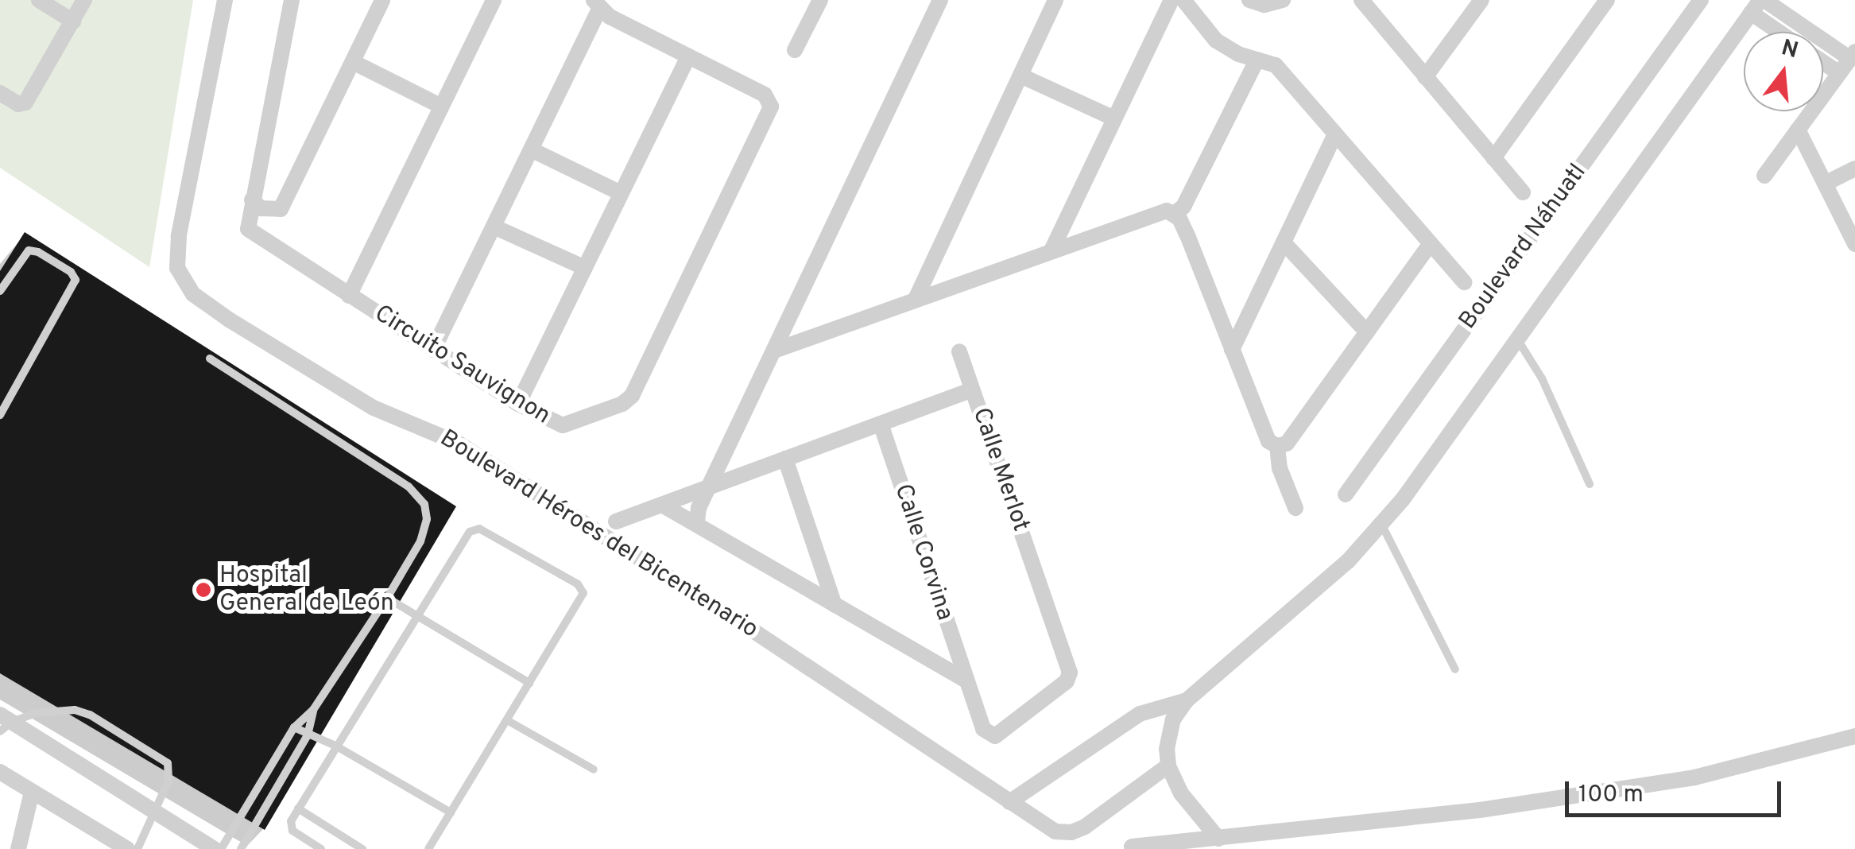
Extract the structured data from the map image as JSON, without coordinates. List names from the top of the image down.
{
  "streets": {
    "street": [
      "Boulevard Náhuatl",
      "Circuito Sauvignon",
      "Calle Merlot",
      "Boulevard Héroes del Bicentenario",
      "Calle Corvina"
    ]
  },
  "crossings": [
    ["Calle Merlot", "Calle Corvina"]
  ],
  "places": ["Hospital General de León"],
  "scale_bar": "100 m",
  "north": "top"
}
